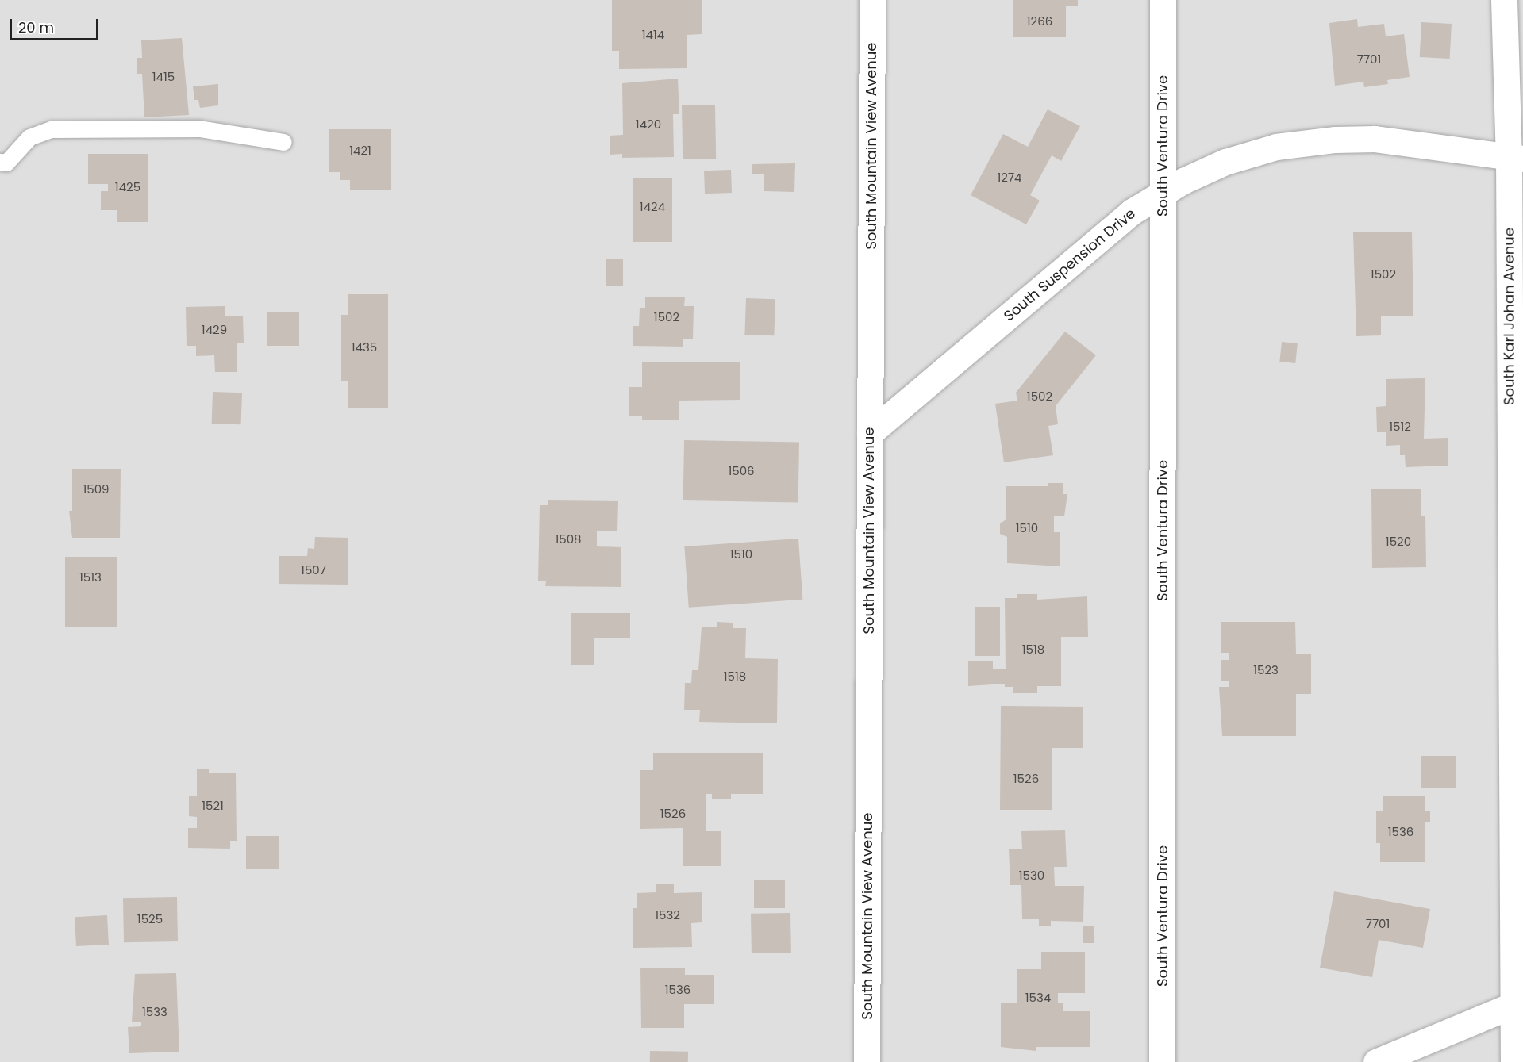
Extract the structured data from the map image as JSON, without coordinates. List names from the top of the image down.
{
  "streets": {
    "street": [
      "South Mountain View Avenue",
      "South Ventura Drive",
      "South Suspension Drive",
      "South Karl Johan Avenue"
    ]
  },
  "crossings": [
    ["South Mountain View Avenue", "South Suspension Drive"],
    ["South Ventura Drive", "South Suspension Drive"],
    ["South Suspension Drive", "South Karl Johan Avenue"]
  ],
  "house_numbers": [
    "1266",
    "1414",
    "7701",
    "1415",
    "1420",
    "1421",
    "1274",
    "1425",
    "1424",
    "1502",
    "1502",
    "1429",
    "1435",
    "1502",
    "1512",
    "1506",
    "1509",
    "1510",
    "1508",
    "1520",
    "1510",
    "1507",
    "1513",
    "1518",
    "1523",
    "1518",
    "1526",
    "1521",
    "1526",
    "1536",
    "1530",
    "1532",
    "1525",
    "7701",
    "1536",
    "1534",
    "1533"
  ],
  "scale_bar": "20 m"
}
